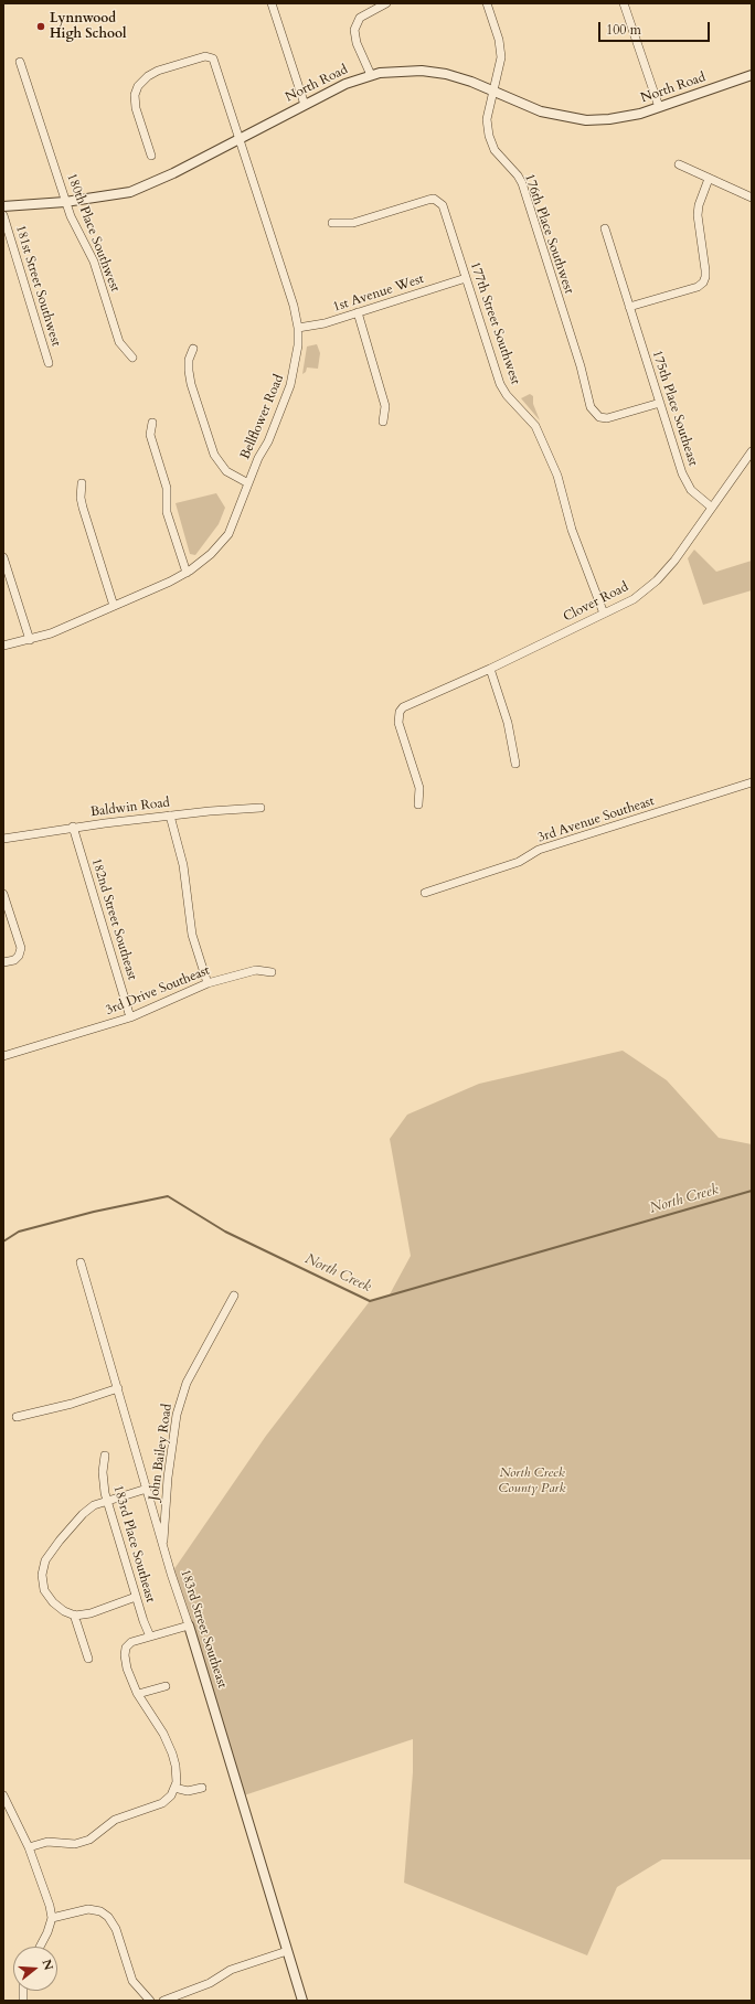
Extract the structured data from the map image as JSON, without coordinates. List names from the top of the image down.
{
  "streets": {
    "street": [
      "North Road",
      "180th Place Southwest",
      "176th Place Southwest",
      "181st Street Southwest",
      "1st Avenue West",
      "177th Street Southwest",
      "175th Place Southeast",
      "Bellflower Road",
      "Clover Road",
      "Baldwin Road",
      "3rd Avenue Southeast",
      "182nd Street Southeast",
      "3rd Drive Southeast",
      "John Bailey Road",
      "183rd Place Southeast",
      "183rd Street Southeast"
    ]
  },
  "crossings": [
    ["North Road", "180th Place Southwest"],
    ["North Road", "176th Place Southwest"],
    ["North Road", "Bellflower Road"],
    ["176th Place Southwest", "175th Place Southeast"],
    ["1st Avenue West", "177th Street Southwest"],
    ["1st Avenue West", "Bellflower Road"],
    ["177th Street Southwest", "Clover Road"],
    ["175th Place Southeast", "Clover Road"],
    ["Baldwin Road", "182nd Street Southeast"],
    ["182nd Street Southeast", "3rd Drive Southeast"],
    ["John Bailey Road", "183rd Street Southeast"]
  ],
  "water": ["North Creek"],
  "parks": ["North Creek County Park"],
  "places": ["Lynnwood High School"],
  "scale_bar": "100 m",
  "north": "right"
}
